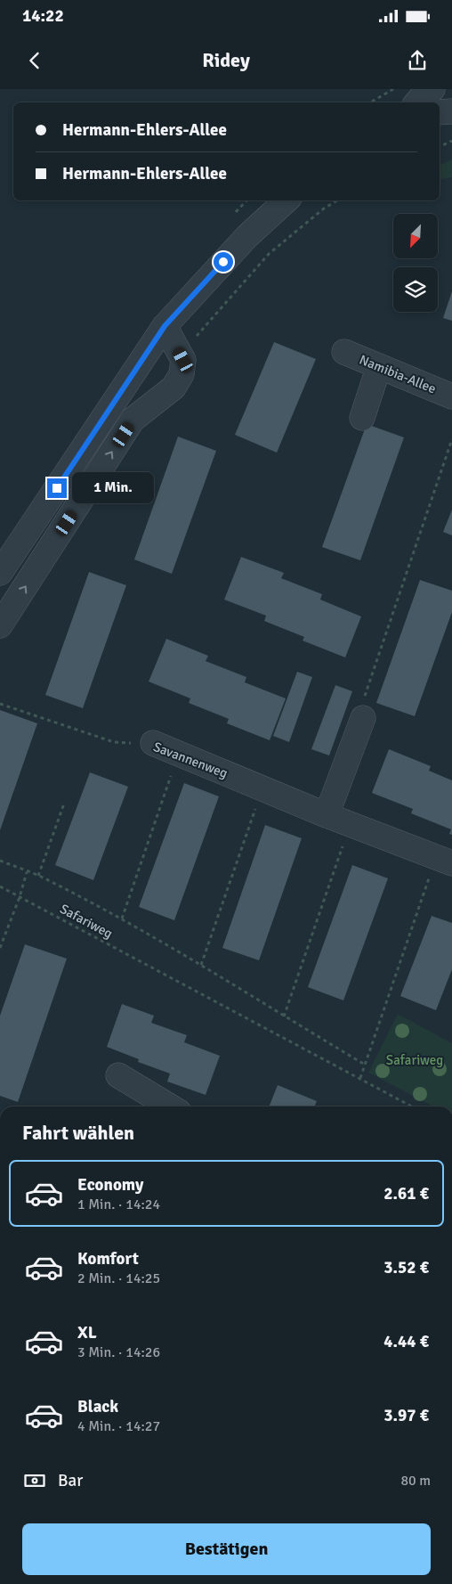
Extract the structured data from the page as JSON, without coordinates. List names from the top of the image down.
{
  "streets": {
    "street": ["Namibia-Allee", "Savannenweg"],
    "path": ["Safariweg"]
  },
  "parks": ["Safariweg"],
  "north": "bottom left",
  "page": {
    "status": "14:22",
    "header": "Ridey",
    "banner": ["Hermann-Ehlers-Allee", "Hermann-Ehlers-Allee"],
    "bubble": "1 Min.",
    "heading": "Fahrt wählen",
    "list": [
      {
        "name": "Economy",
        "note": "1 Min. · 14:24",
        "value": "2.61 €"
      },
      {
        "name": "Komfort",
        "note": "2 Min. · 14:25",
        "value": "3.52 €"
      },
      {
        "name": "XL",
        "note": "3 Min. · 14:26",
        "value": "4.44 €"
      },
      {
        "name": "Black",
        "note": "4 Min. · 14:27",
        "value": "3.97 €"
      }
    ],
    "pay": ["Bar", "80 m"],
    "buttons": "Bestätigen"
  }
}
